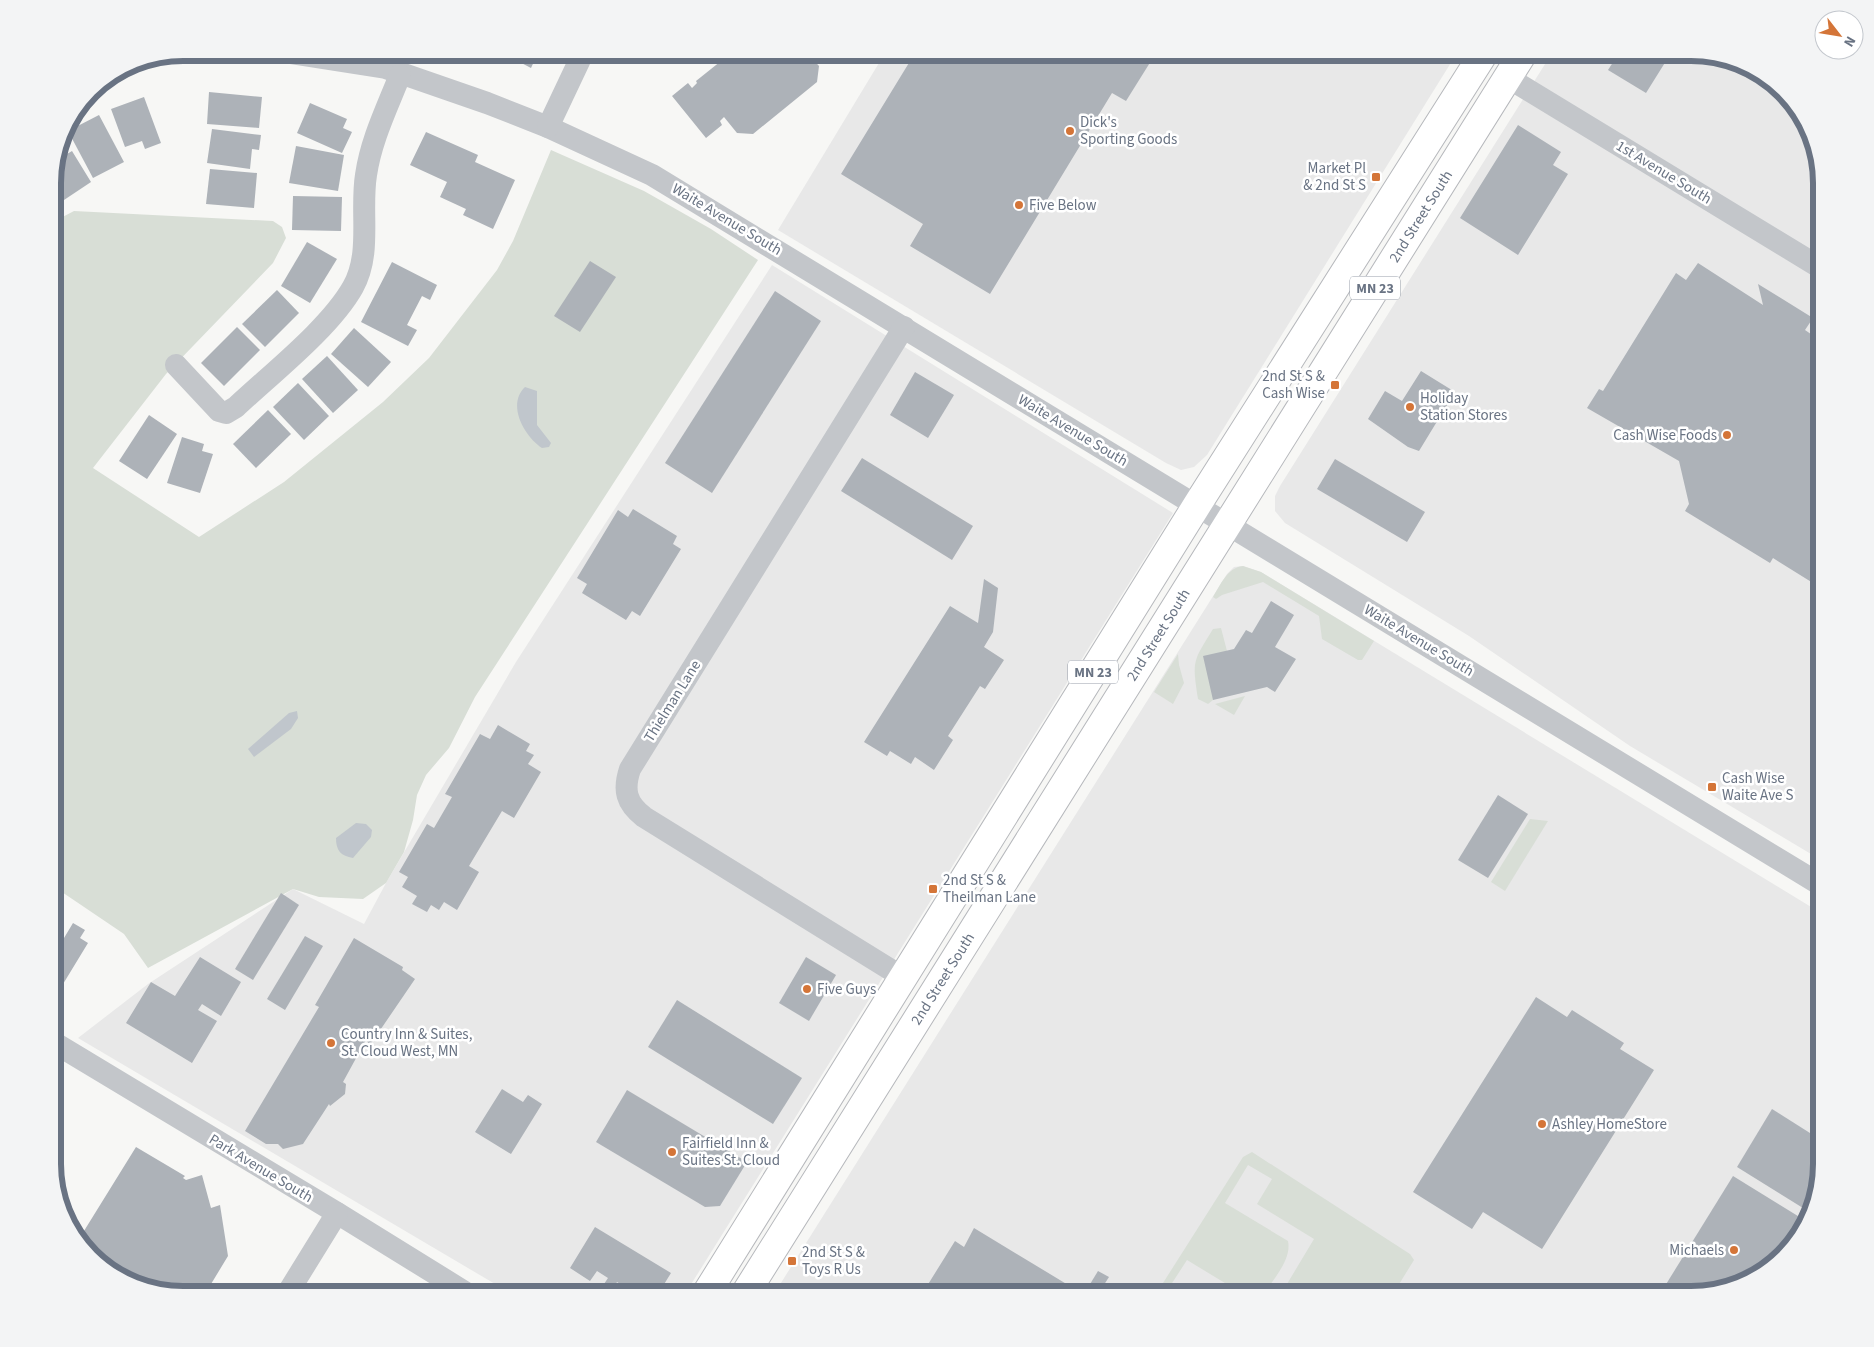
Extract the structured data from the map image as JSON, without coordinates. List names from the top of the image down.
{
  "streets": {
    "highway": ["2nd Street South", "MN 23"],
    "street": [
      "1st Avenue South",
      "Waite Avenue South",
      "Thielman Lane",
      "Park Avenue South"
    ]
  },
  "crossings": [
    ["1st Avenue South", "2nd Street South"],
    ["2nd Street South", "Waite Avenue South"],
    ["Waite Avenue South", "MN 23"],
    ["Waite Avenue South", "Thielman Lane"],
    ["MN 23", "Thielman Lane"]
  ],
  "places": {
    "other": [
      "Dick's Sporting Goods",
      "Five Below",
      "Holiday Station Stores",
      "Cash Wise Foods",
      "Five Guys",
      "Country Inn & Suites, St. Cloud West, MN",
      "Ashley HomeStore",
      "Fairfield Inn & Suites St. Cloud",
      "Michaels"
    ],
    "transit": [
      "Market Pl & 2nd St S",
      "2nd St S & Cash Wise",
      "Cash Wise Waite Ave S",
      "2nd St S & Theilman Lane",
      "2nd St S & Toys R Us"
    ]
  },
  "north": "bottom right"
}
